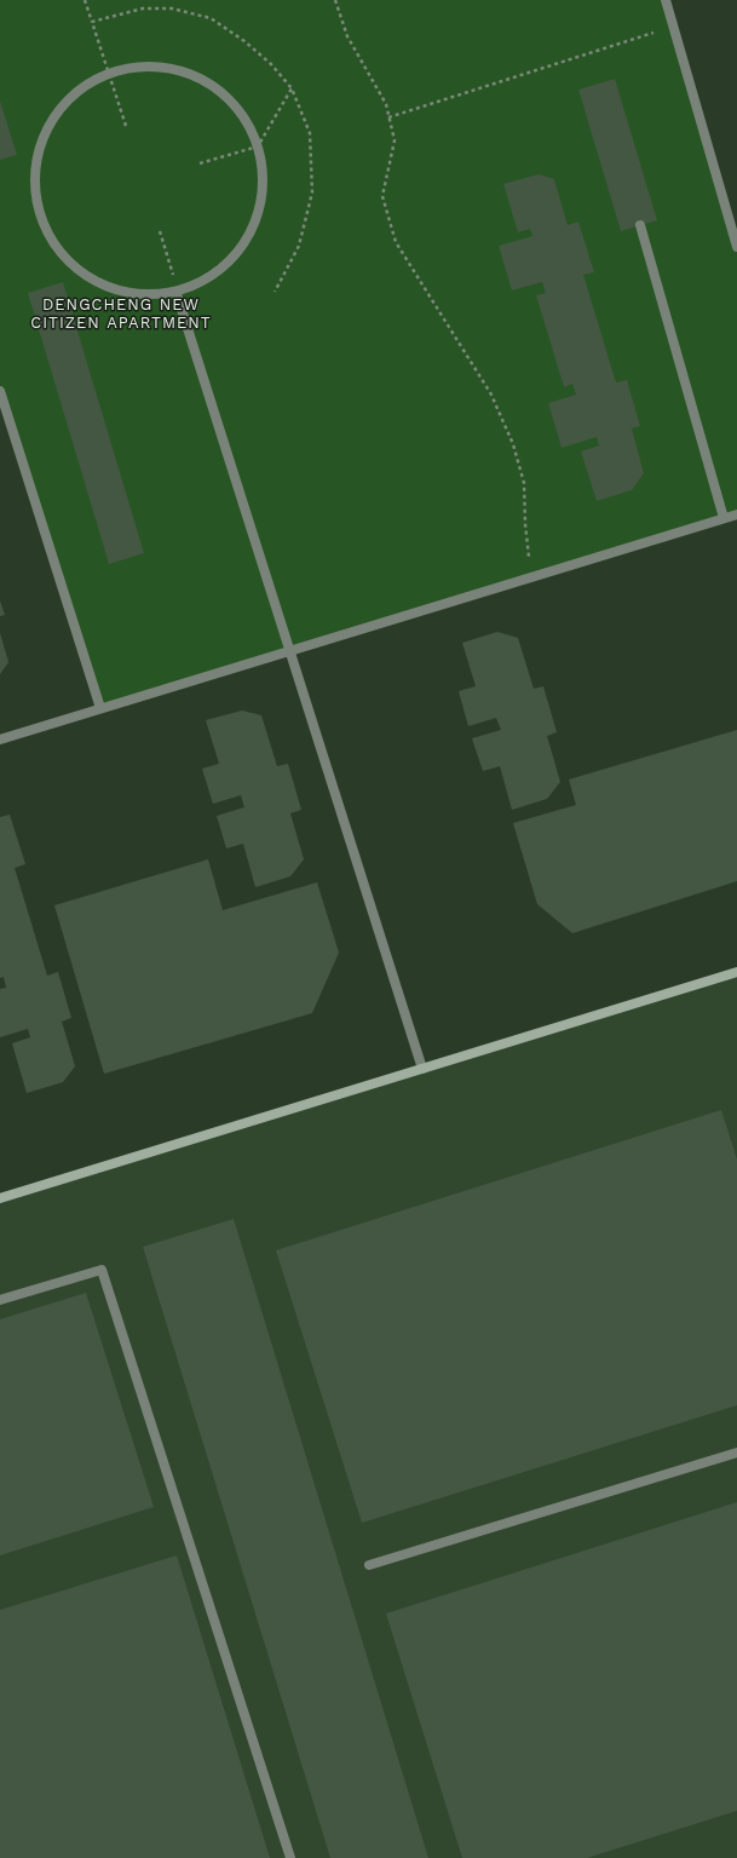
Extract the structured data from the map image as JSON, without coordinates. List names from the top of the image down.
{
  "districts": ["DENGCHENG NEW CITIZEN APARTMENT"]
}
